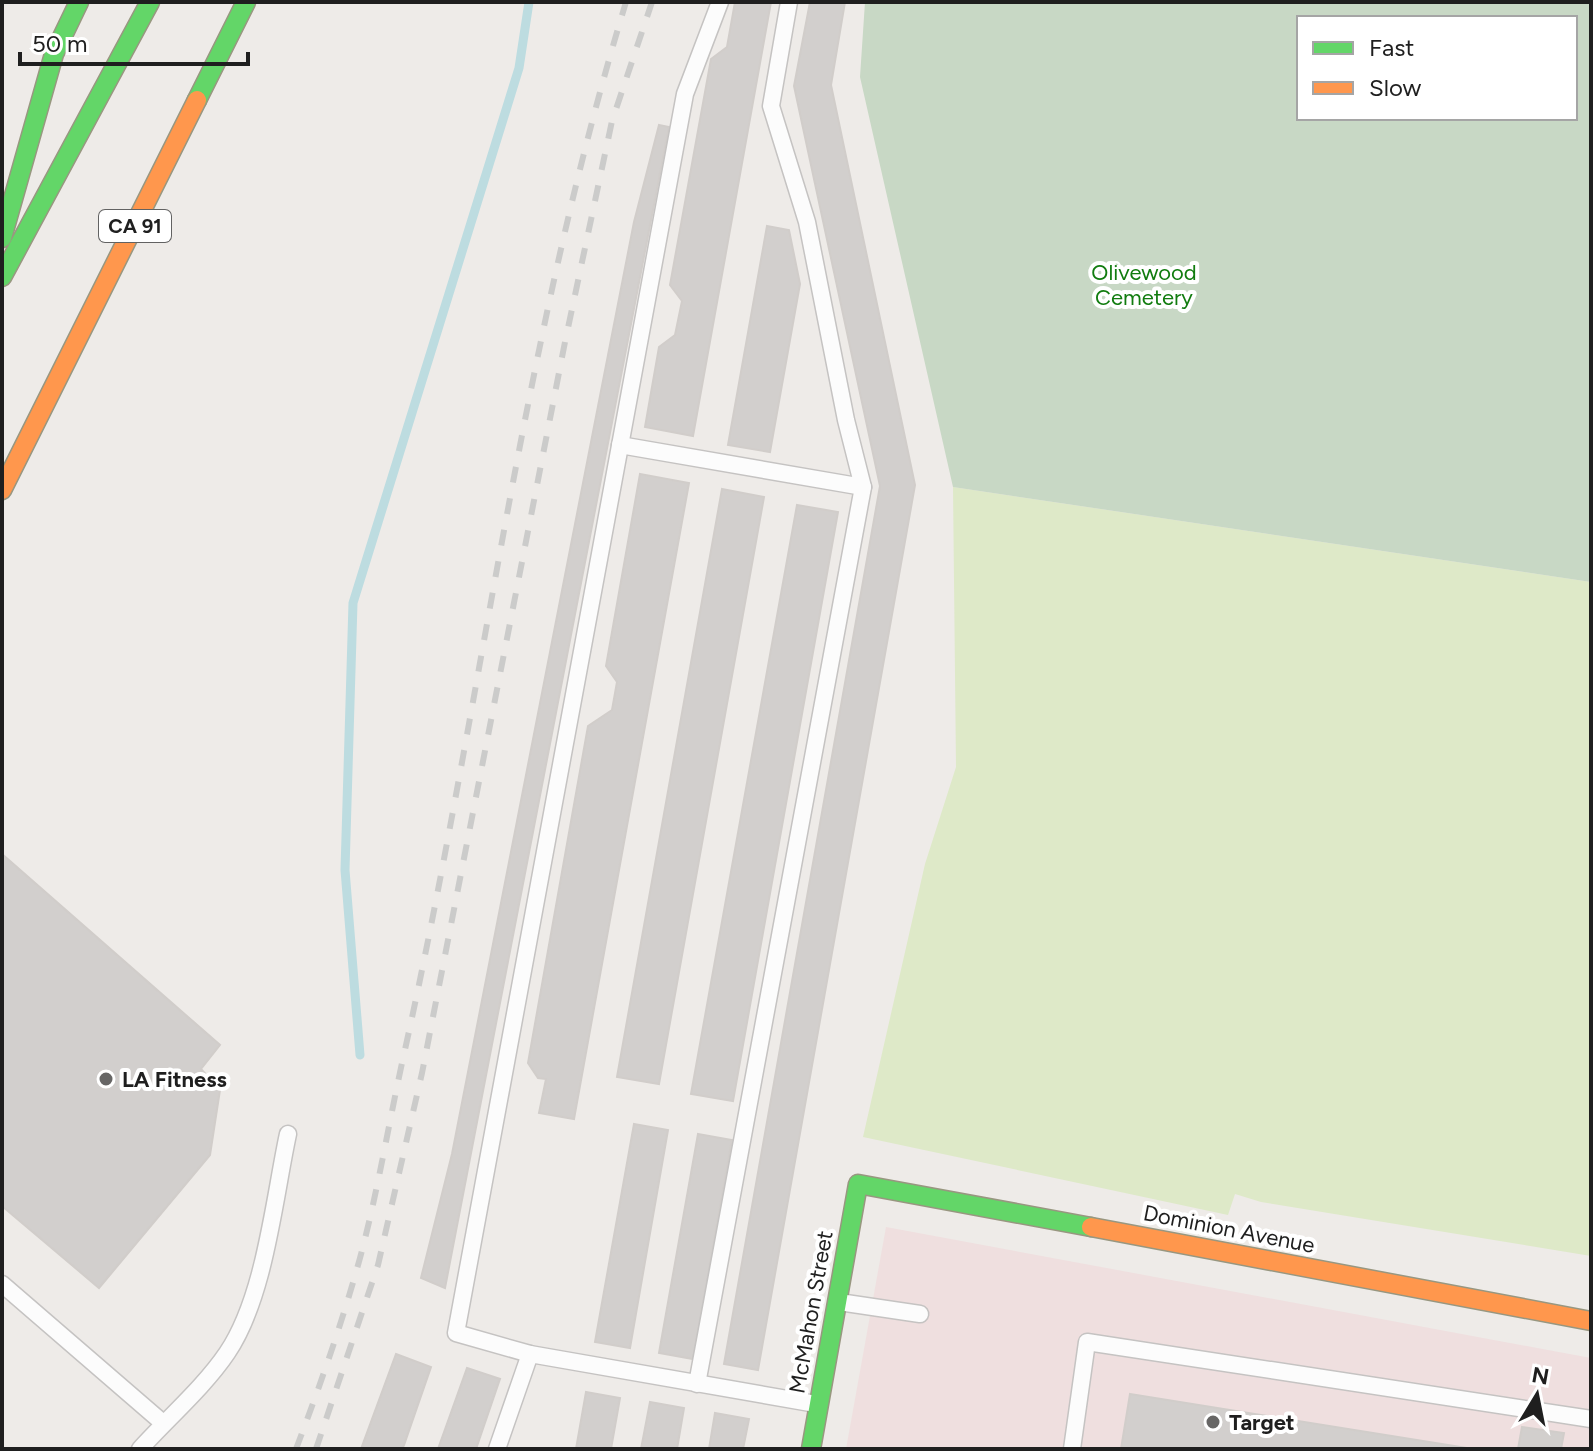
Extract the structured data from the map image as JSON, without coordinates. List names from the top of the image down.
{
  "streets": {
    "main road": ["CA 91", "Dominion Avenue", "McMahon Street"]
  },
  "crossings": [
    ["Dominion Avenue", "McMahon Street"]
  ],
  "parks": ["Olivewood Cemetery"],
  "places": ["LA Fitness", "Target"],
  "legend": ["Fast", "Slow"],
  "scale_bar": "50 m",
  "north": "top"
}
